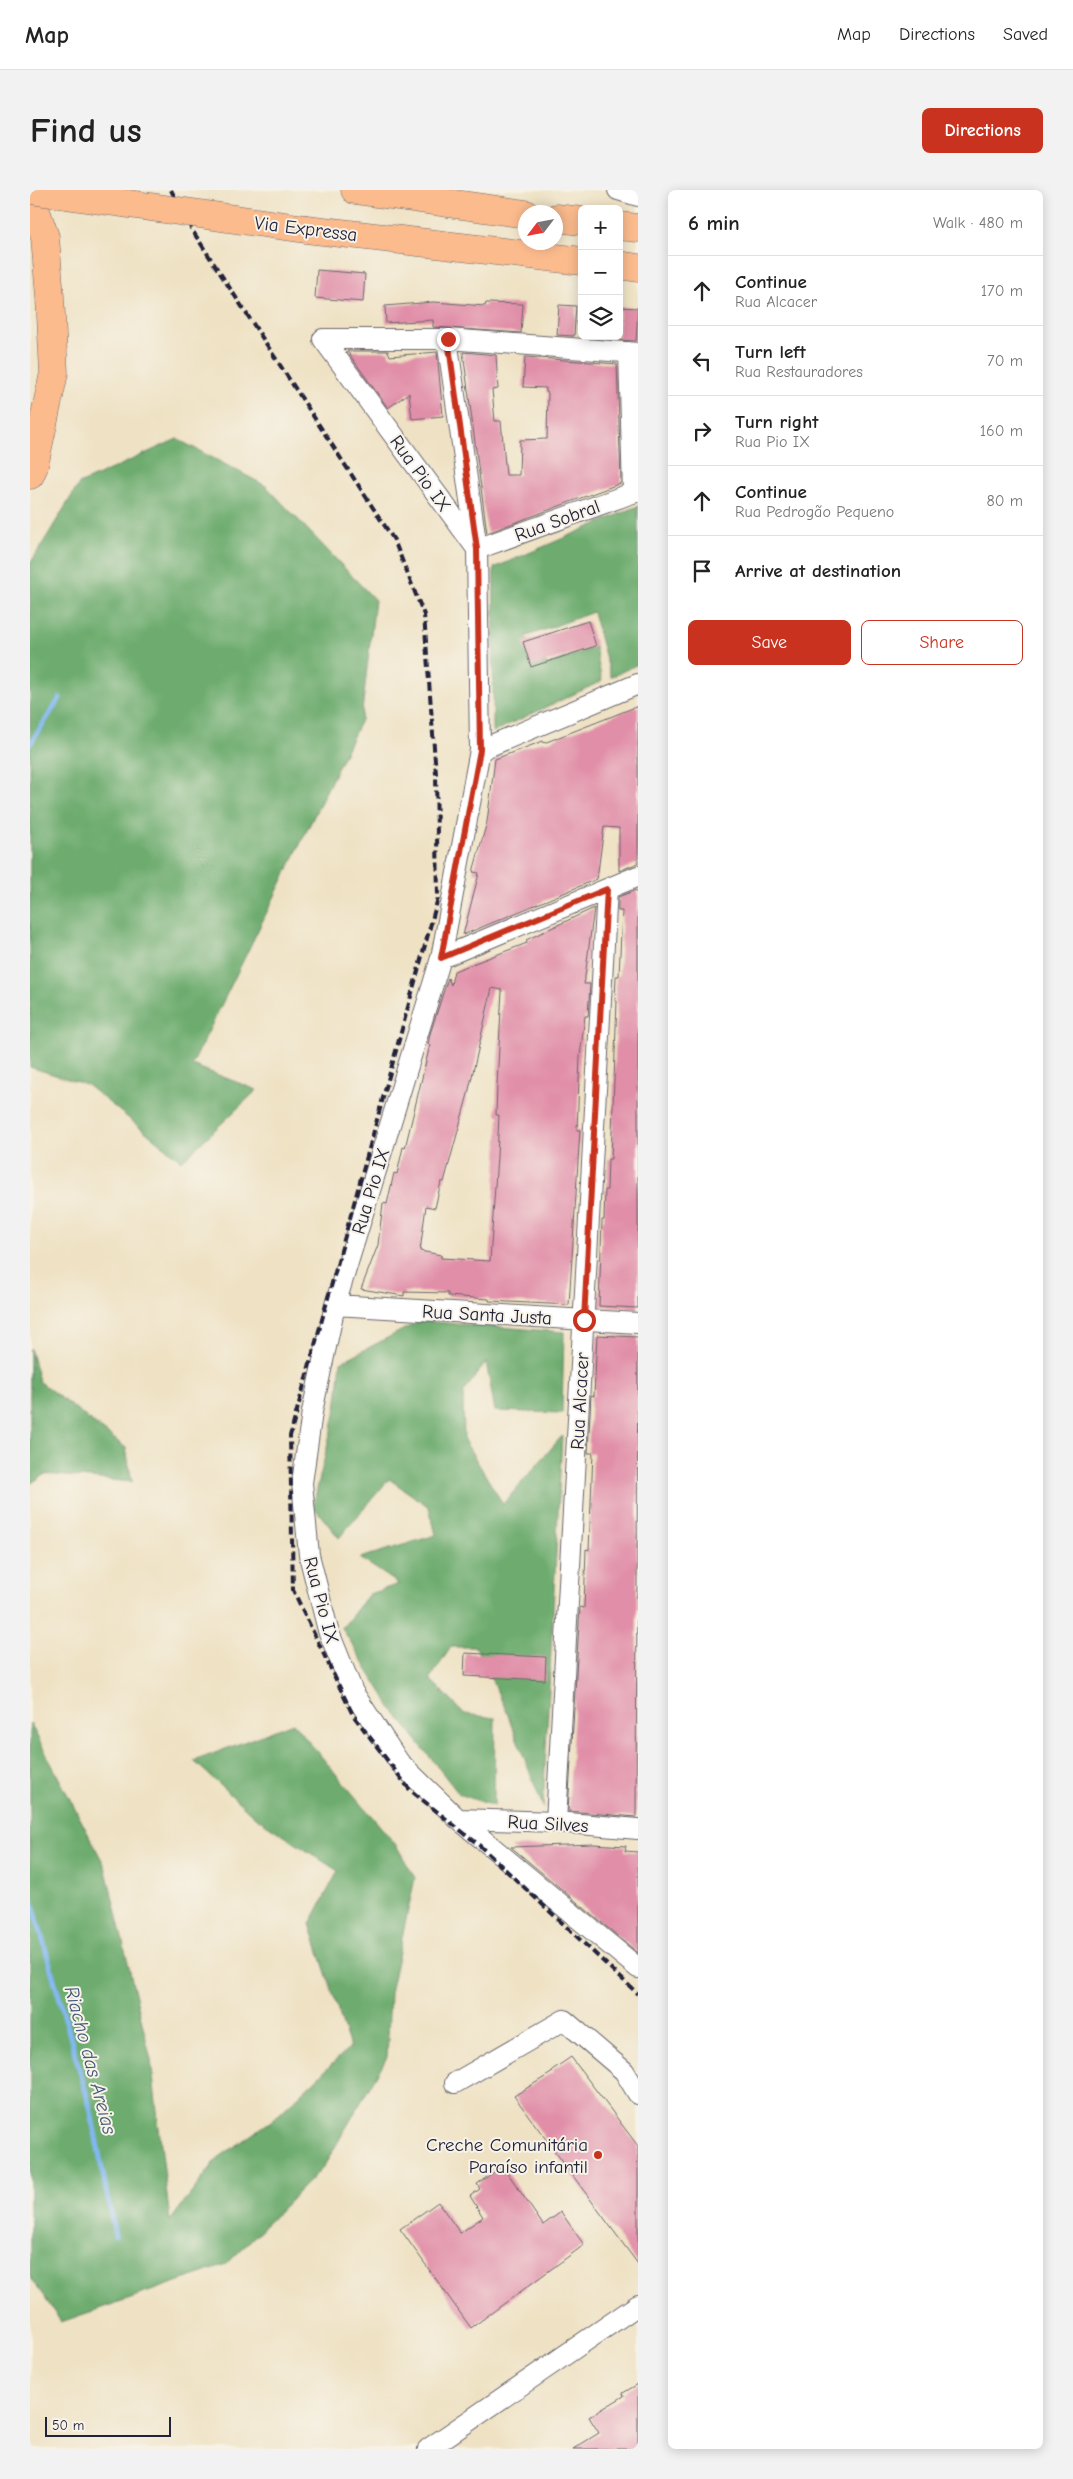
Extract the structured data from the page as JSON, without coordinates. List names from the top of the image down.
{
  "streets": {
    "main road": ["Via Expressa"],
    "street": [
      "Rua Pio IX",
      "Rua Sobral",
      "Rua Santa Justa",
      "Rua Alcacer",
      "Rua Silves"
    ]
  },
  "crossings": [
    ["Rua Pio IX", "Rua Sobral"],
    ["Rua Pio IX", "Rua Santa Justa"],
    ["Rua Pio IX", "Rua Silves"],
    ["Rua Santa Justa", "Rua Alcacer"],
    ["Rua Alcacer", "Rua Silves"]
  ],
  "water": ["Riacho das Areias"],
  "places": ["Creche Comunitária Paraíso infantil"],
  "scale_bar": "50 m",
  "north": "bottom left",
  "page": {
    "header": "Map",
    "nav": ["Map", "Directions", "Saved"],
    "buttons": [
      "Directions",
      ["Save", "Share"]
    ],
    "title": "Find us",
    "heading": ["6 min", "Walk · 480 m"],
    "map_buttons": ["+", "−"],
    "list": [
      ["Continue", "Rua Alcacer", "170 m"],
      ["Turn left", "Rua Restauradores", "70 m"],
      ["Turn right", "Rua Pio IX", "160 m"],
      ["Continue", "Rua Pedrogão Pequeno", "80 m"],
      "Arrive at destination"
    ],
    "scale": "50 m"
  }
}
